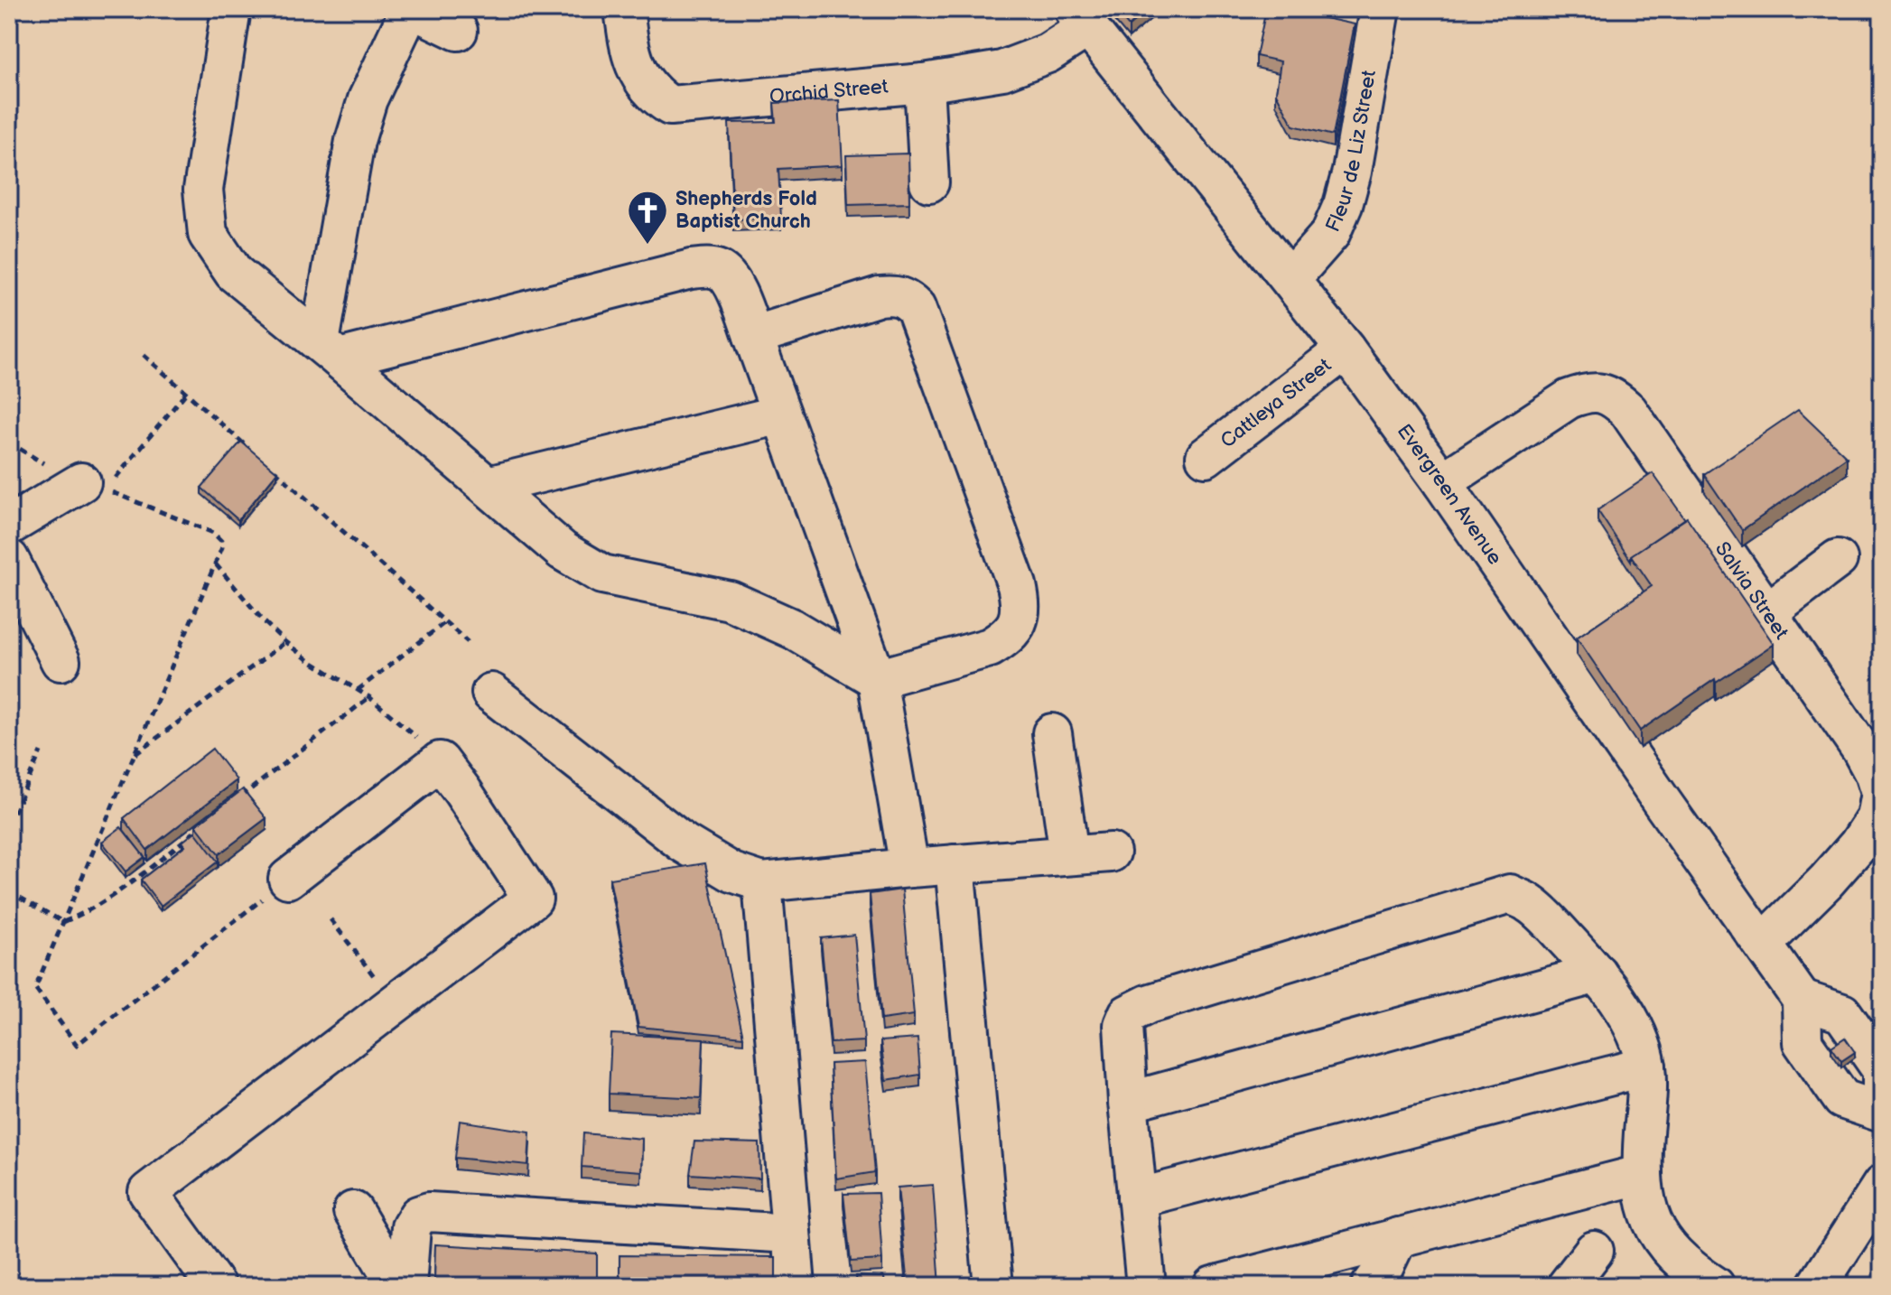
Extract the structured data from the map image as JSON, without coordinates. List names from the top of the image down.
{
  "streets": {
    "street": [
      "Orchid Street",
      "Fleur de Liz Street",
      "Cattleya Street",
      "Evergreen Avenue",
      "Salvia Street"
    ]
  },
  "crossings": [
    ["Orchid Street", "Evergreen Avenue"],
    ["Fleur de Liz Street", "Evergreen Avenue"],
    ["Cattleya Street", "Evergreen Avenue"],
    ["Evergreen Avenue", "Salvia Street"]
  ],
  "places": {
    "church": ["Shepherds Fold Baptist Church"]
  }
}
